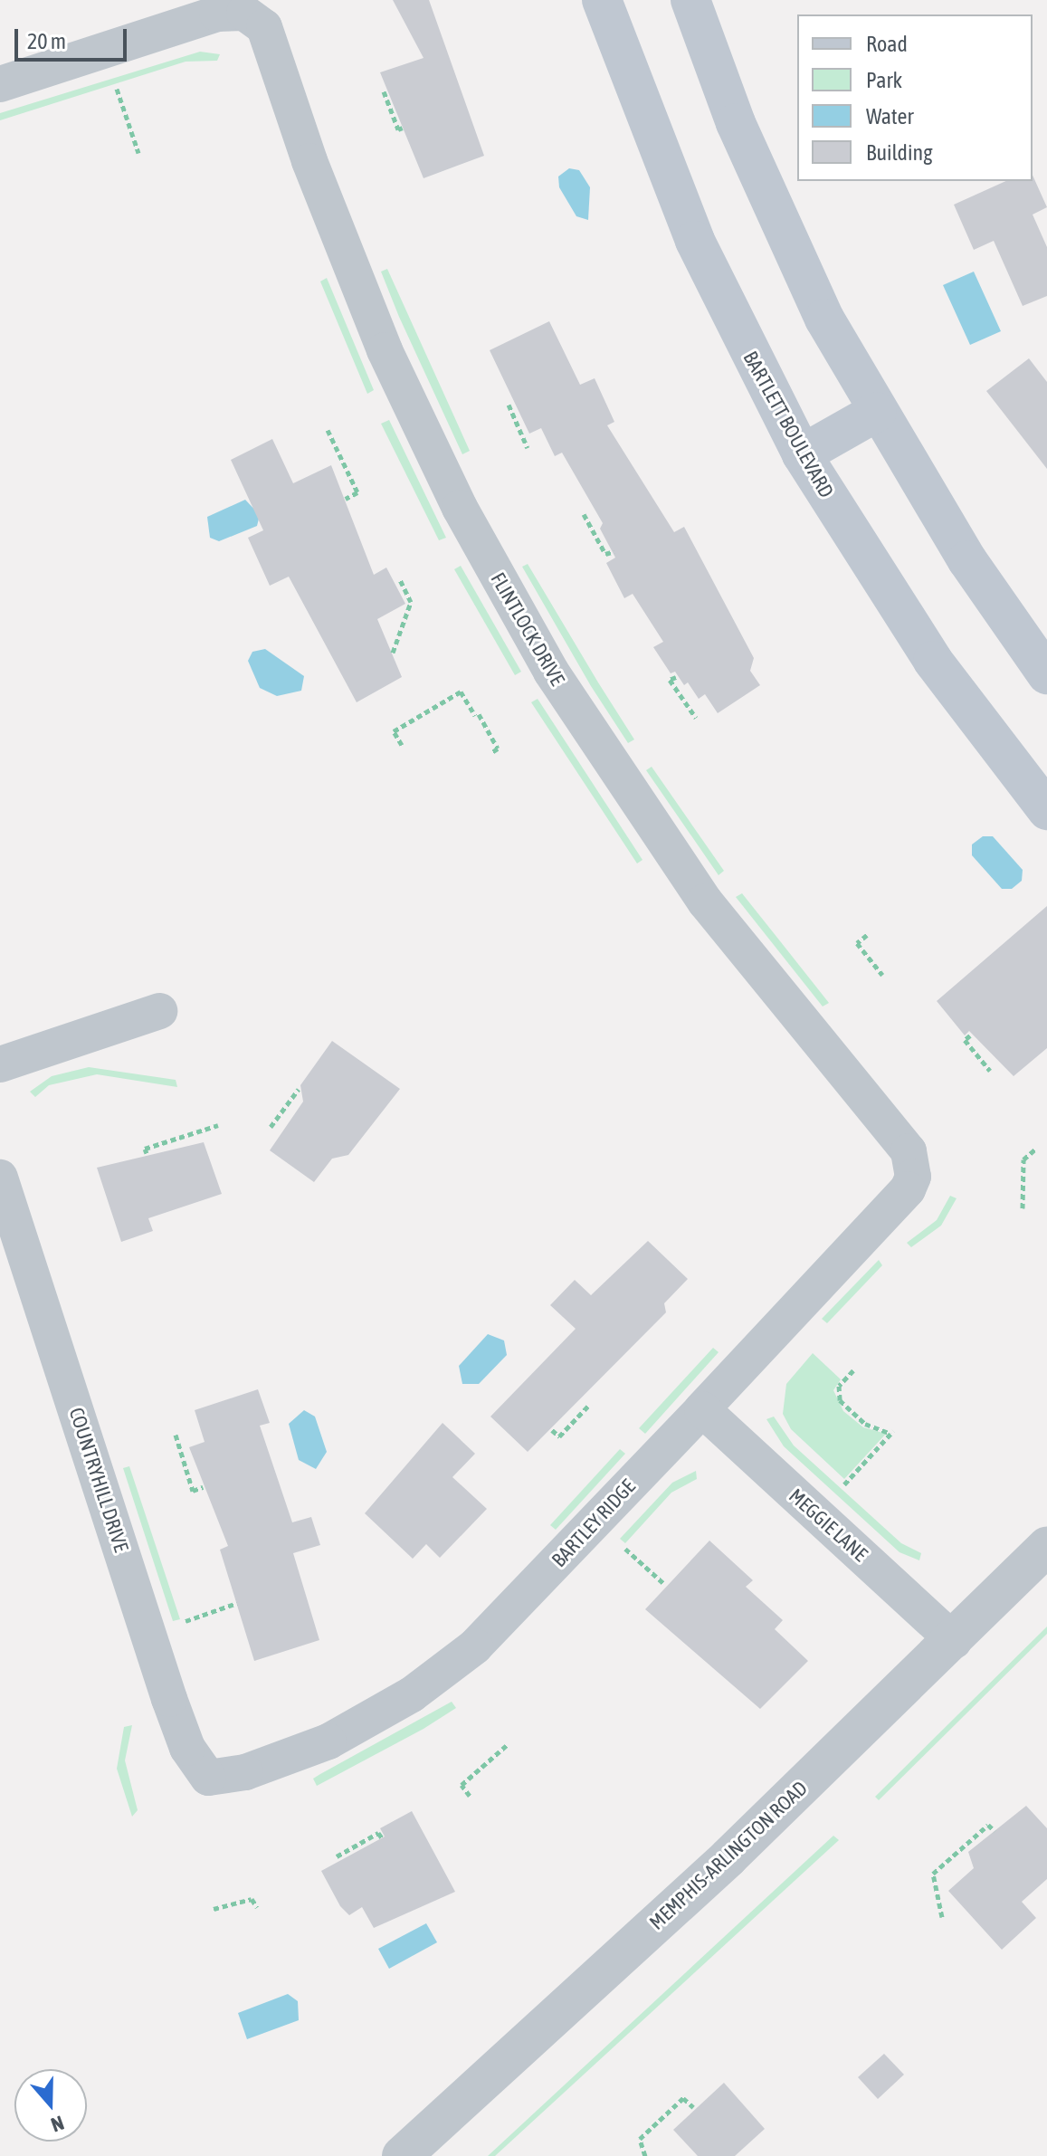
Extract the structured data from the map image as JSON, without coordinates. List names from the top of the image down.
{
  "streets": {
    "main road": ["BARTLETT BOULEVARD"],
    "street": [
      "FLINTLOCK DRIVE",
      "COUNTRYHILL DRIVE",
      "BARTLEY RIDGE",
      "MEGGIE LANE",
      "MEMPHIS-ARLINGTON ROAD"
    ]
  },
  "crossings": [
    ["FLINTLOCK DRIVE", "BARTLEY RIDGE"],
    ["COUNTRYHILL DRIVE", "BARTLEY RIDGE"],
    ["BARTLEY RIDGE", "MEGGIE LANE"],
    ["MEGGIE LANE", "MEMPHIS-ARLINGTON ROAD"]
  ],
  "legend": [
    "Road",
    "Park",
    "Water",
    "Building"
  ],
  "scale_bar": "20 m",
  "north": "bottom"
}
